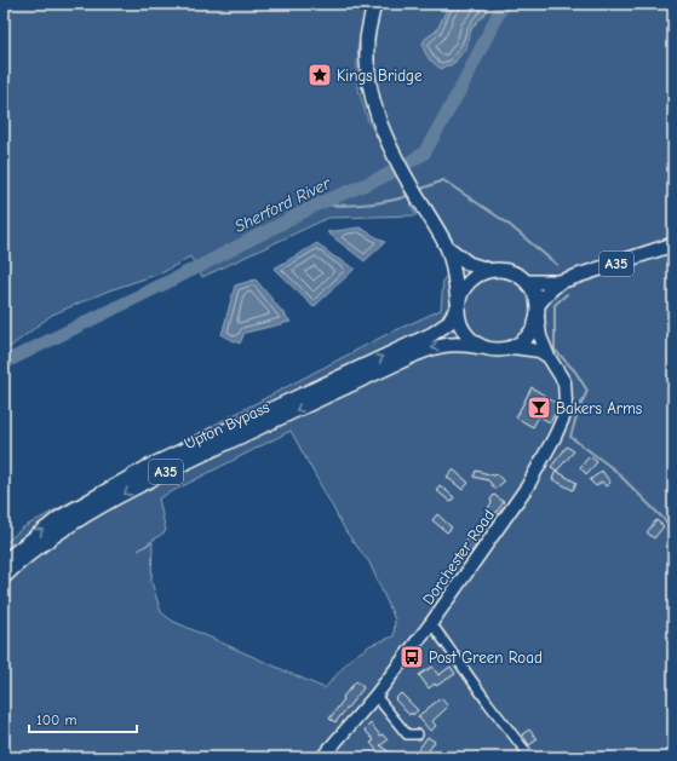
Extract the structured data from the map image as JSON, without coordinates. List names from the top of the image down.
{
  "streets": {
    "main road": ["A35", "Upton Bypass", "Dorchester Road"]
  },
  "crossings": [
    ["A35", "Upton Bypass"],
    ["A35", "Dorchester Road"],
    ["Upton Bypass", "Dorchester Road"]
  ],
  "water": ["Sherford River"],
  "places": {
    "place": ["Kings Bridge"],
    "bar": ["Bakers Arms"],
    "bus stop": ["Post Green Road"]
  },
  "scale_bar": "100 m"
}
